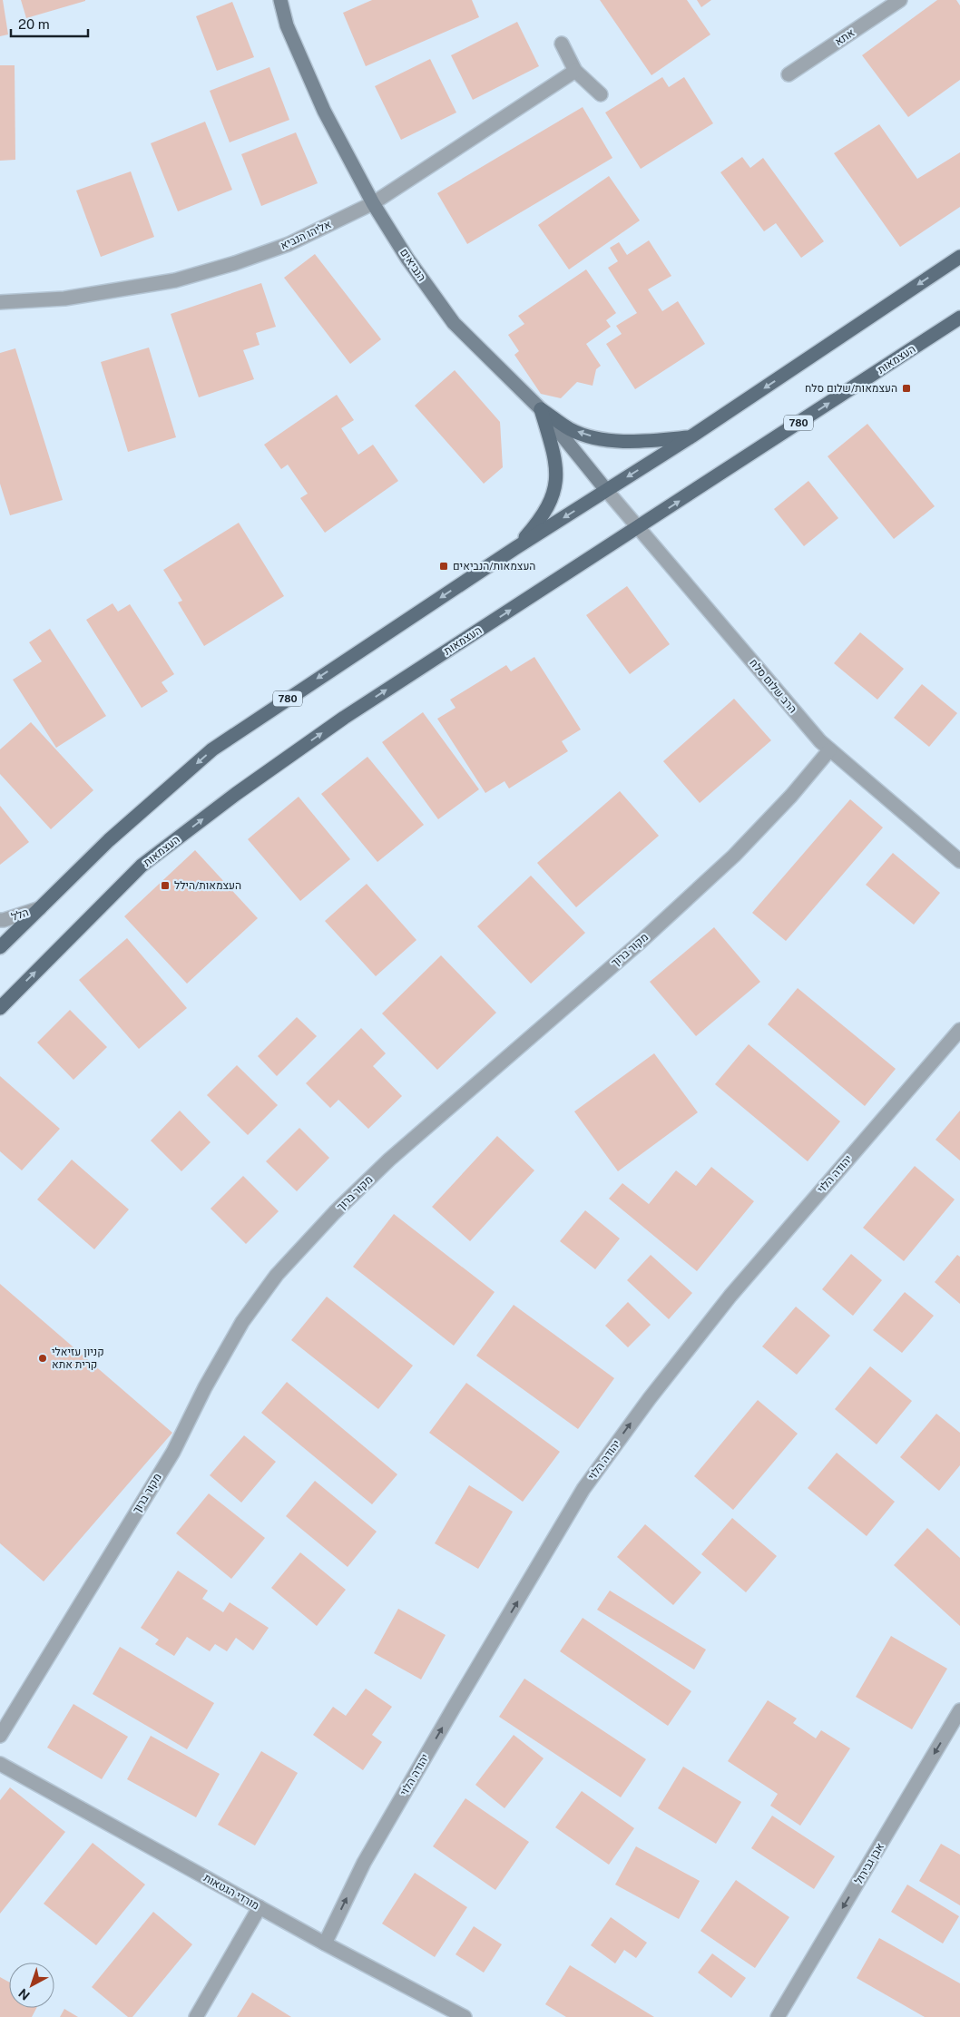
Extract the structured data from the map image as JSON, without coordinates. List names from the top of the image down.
{
  "streets": {
    "main road": ["העצמאות", "780"],
    "street": [
      "אתא",
      "אליהו הנביא",
      "הנביאים",
      "הרב שלום סלח",
      "הלל",
      "מקור ברוך",
      "יהודה הלוי",
      "אבן גבירול",
      "מורדי הגטאות"
    ]
  },
  "crossings": [
    ["אליהו הנביא", "הנביאים"],
    ["הנביאים", "780"],
    ["הנביאים", "הרב שלום סלח"],
    ["העצמאות", "הרב שלום סלח"],
    ["780", "הרב שלום סלח"],
    ["780", "הלל"],
    ["הרב שלום סלח", "מקור ברוך"],
    ["יהודה הלוי", "מורדי הגטאות"]
  ],
  "one_way": ["יהודה הלוי", "אבן גבירול"],
  "places": {
    "transit": ["העצמאות/שלום סלח", "העצמאות/הנביאים", "העצמאות/הילל"],
    "other": ["קניון עזיאלי קרית אתא"]
  },
  "scale_bar": "20 m",
  "north": "bottom left"
}
